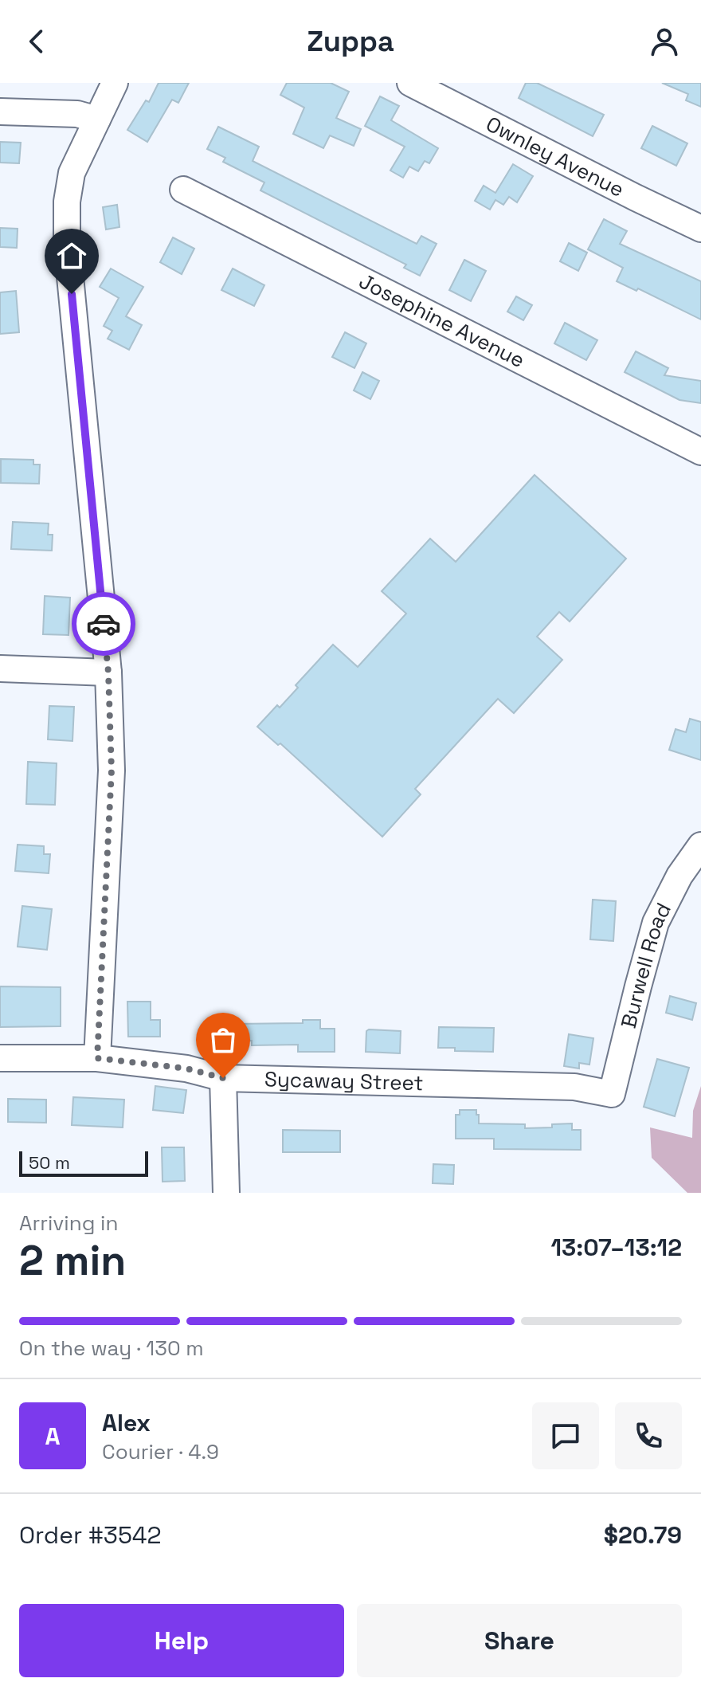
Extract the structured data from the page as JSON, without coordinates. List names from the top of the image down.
{
  "streets": {
    "street": [
      "Ownley Avenue",
      "Josephine Avenue",
      "Burwell Road",
      "Sycaway Street"
    ]
  },
  "crossings": [
    ["Burwell Road", "Sycaway Street"]
  ],
  "scale_bar": "50 m",
  "page": {
    "header": "Zuppa",
    "scale": "50 m",
    "heading": ["2 min", "Arriving in", "13:07–13:12"],
    "panel": [
      "Alex",
      "Courier · 4.9",
      "Order #3542",
      "$20.79"
    ],
    "bar": "On the way · 130 m",
    "round": "A",
    "buttons": ["Help", "Share"]
  }
}
